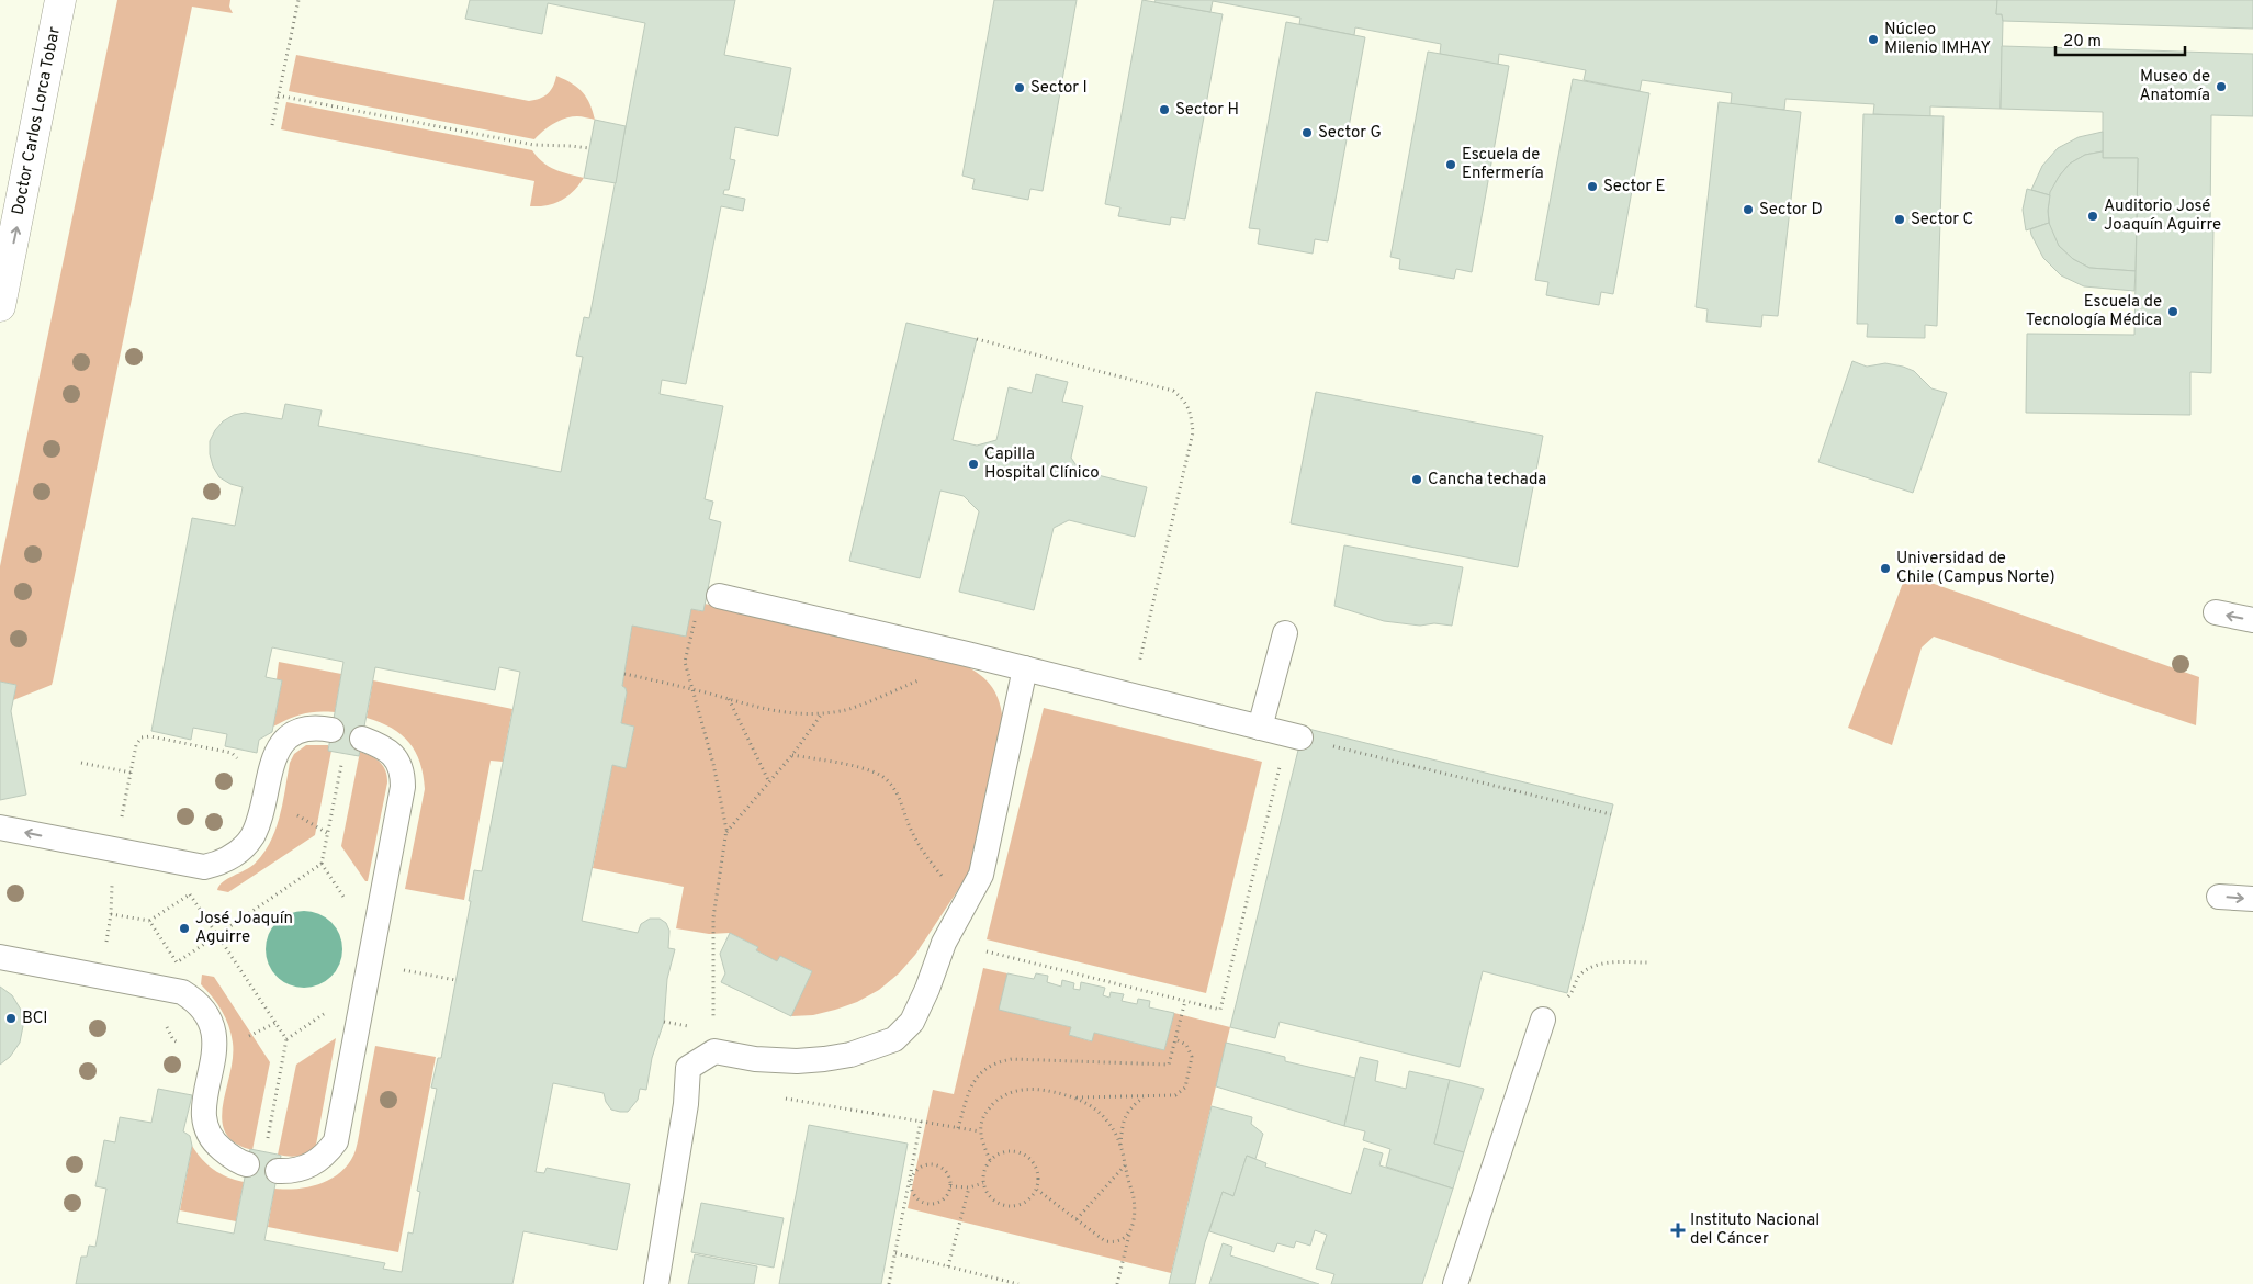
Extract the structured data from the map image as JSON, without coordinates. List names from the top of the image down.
{
  "streets": {
    "main road": ["Doctor Carlos Lorca Tobar"]
  },
  "one_way": ["Doctor Carlos Lorca Tobar"],
  "places": {
    "other": [
      "Núcleo Milenio IMHAY",
      "Museo de Anatomía",
      "Sector I",
      "Sector H",
      "Sector G",
      "Escuela de Enfermería",
      "Sector E",
      "Sector D",
      "Auditorio José Joaquín Aguirre",
      "Sector C",
      "Escuela de Tecnología Médica",
      "Capilla Hospital Clínico",
      "Cancha techada",
      "Universidad de Chile (Campus Norte)",
      "José Joaquín Aguirre",
      "BCI"
    ],
    "health": ["Instituto Nacional del Cáncer"]
  },
  "scale_bar": "20 m"
}
